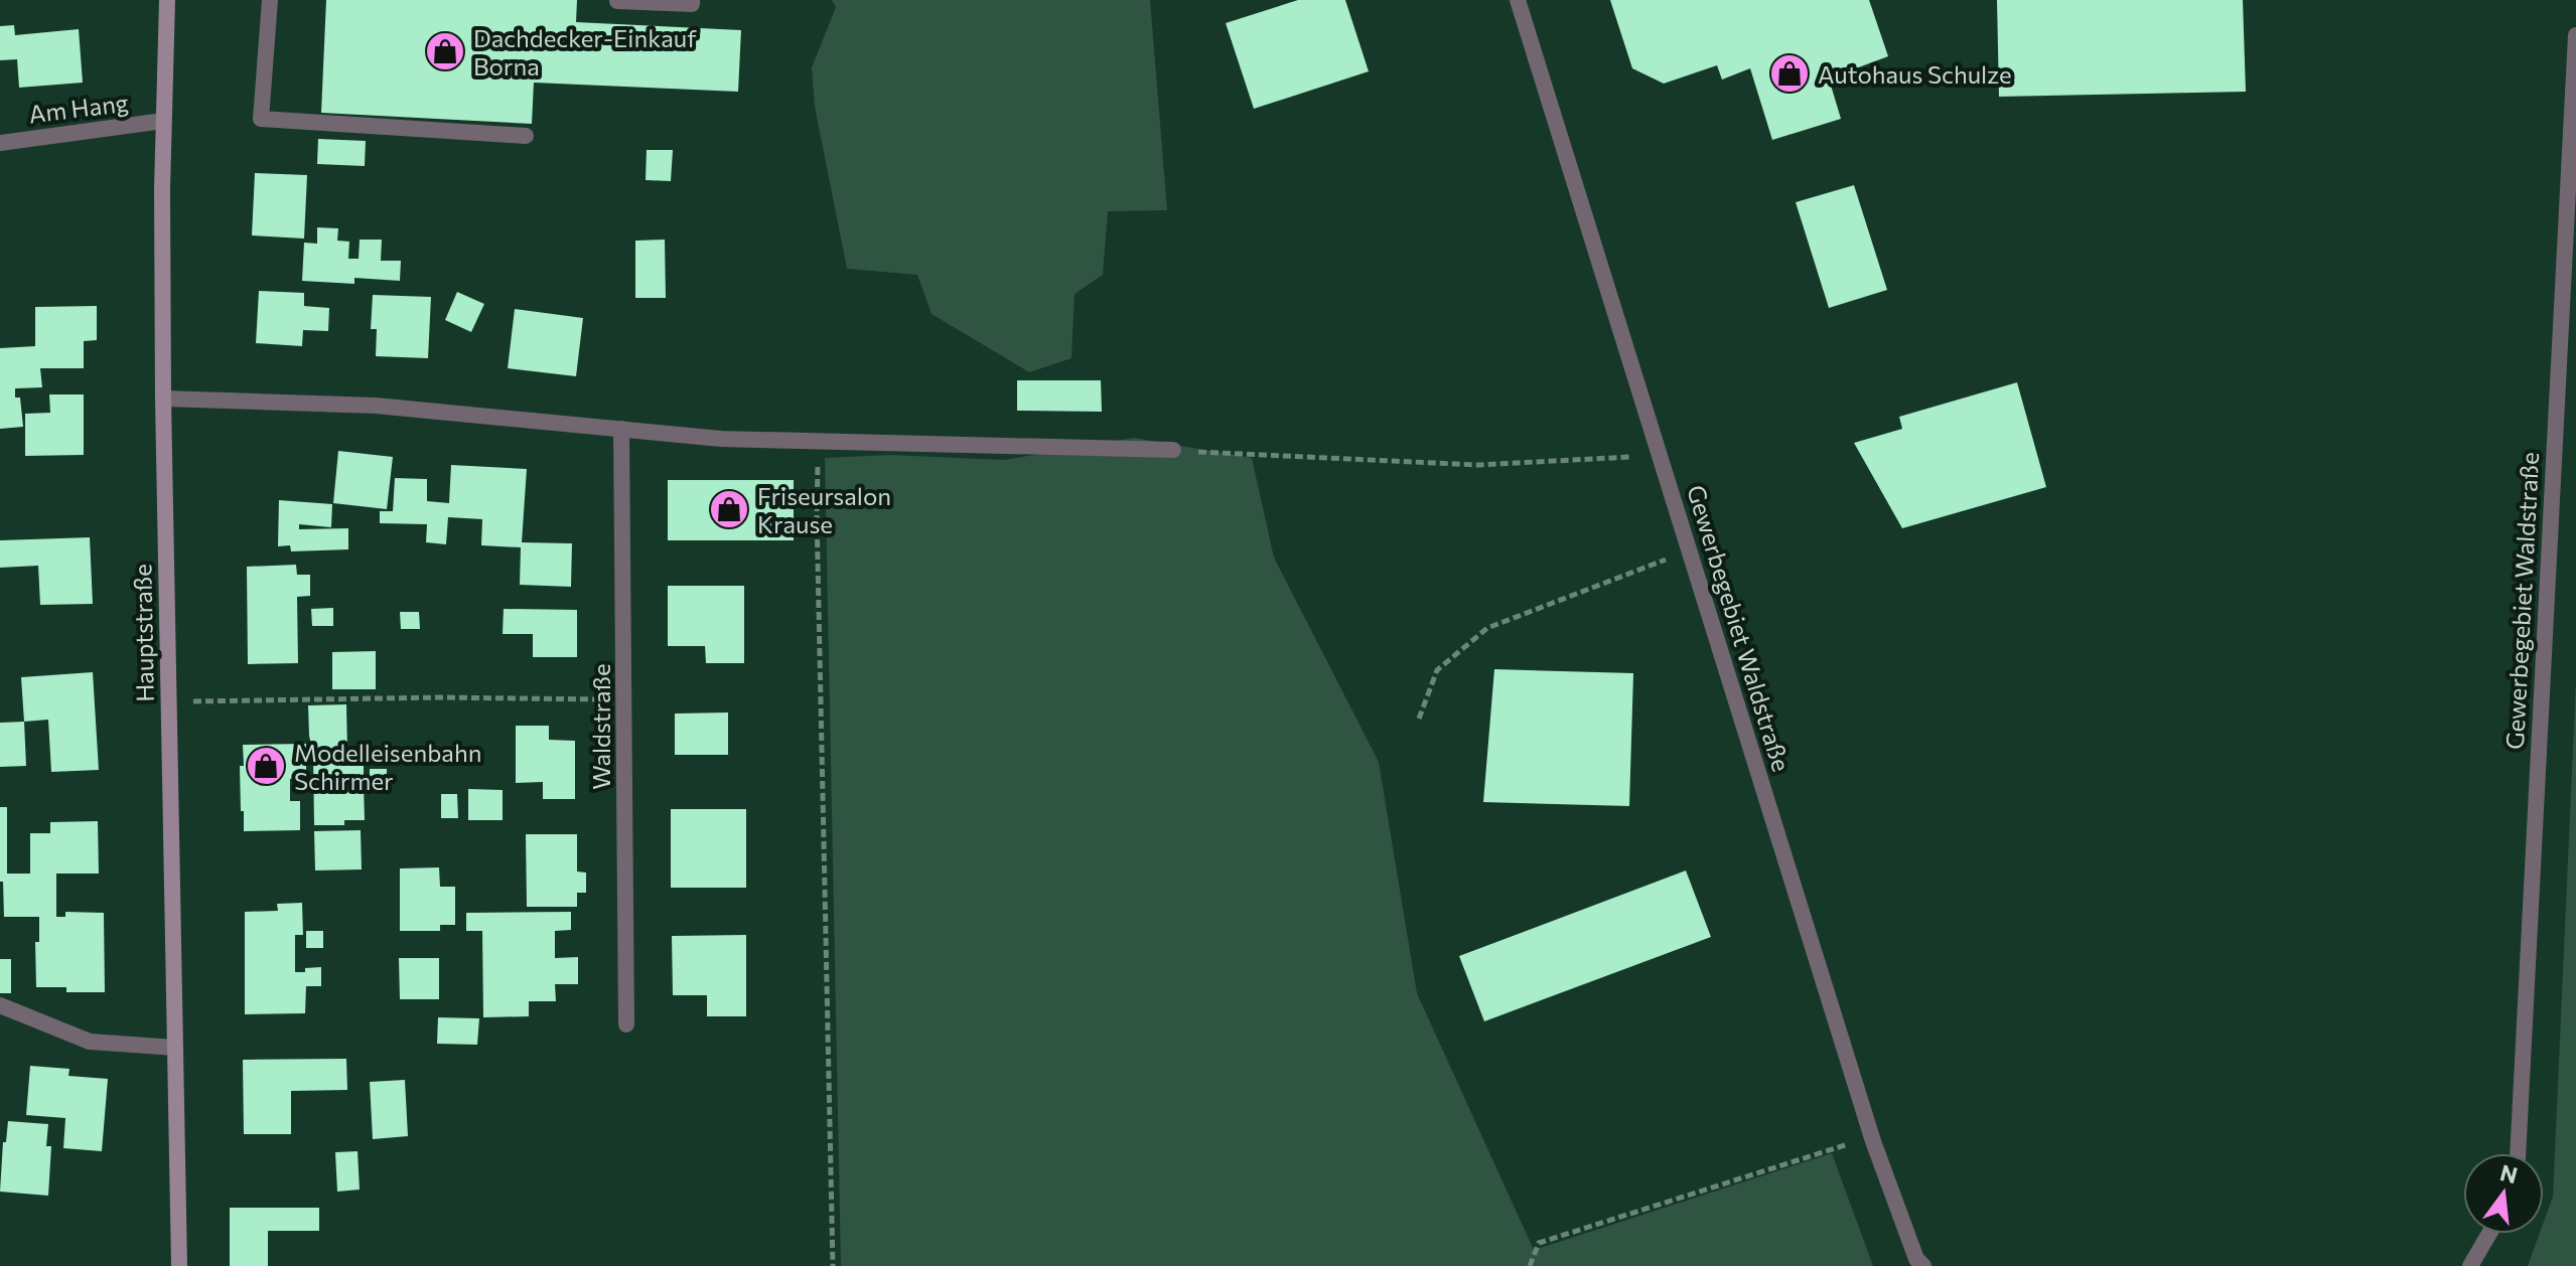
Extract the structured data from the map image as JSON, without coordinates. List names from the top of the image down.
{
  "streets": {
    "main road": ["Hauptstraße"],
    "street": ["Am Hang", "Gewerbegebiet Waldstraße", "Waldstraße"]
  },
  "crossings": [
    ["Am Hang", "Hauptstraße"]
  ],
  "places": {
    "shop": [
      "Dachdecker-Einkauf Borna",
      "Autohaus Schulze",
      "Friseursalon Krause",
      "Modelleisenbahn Schirmer"
    ]
  },
  "north": "top"
}
